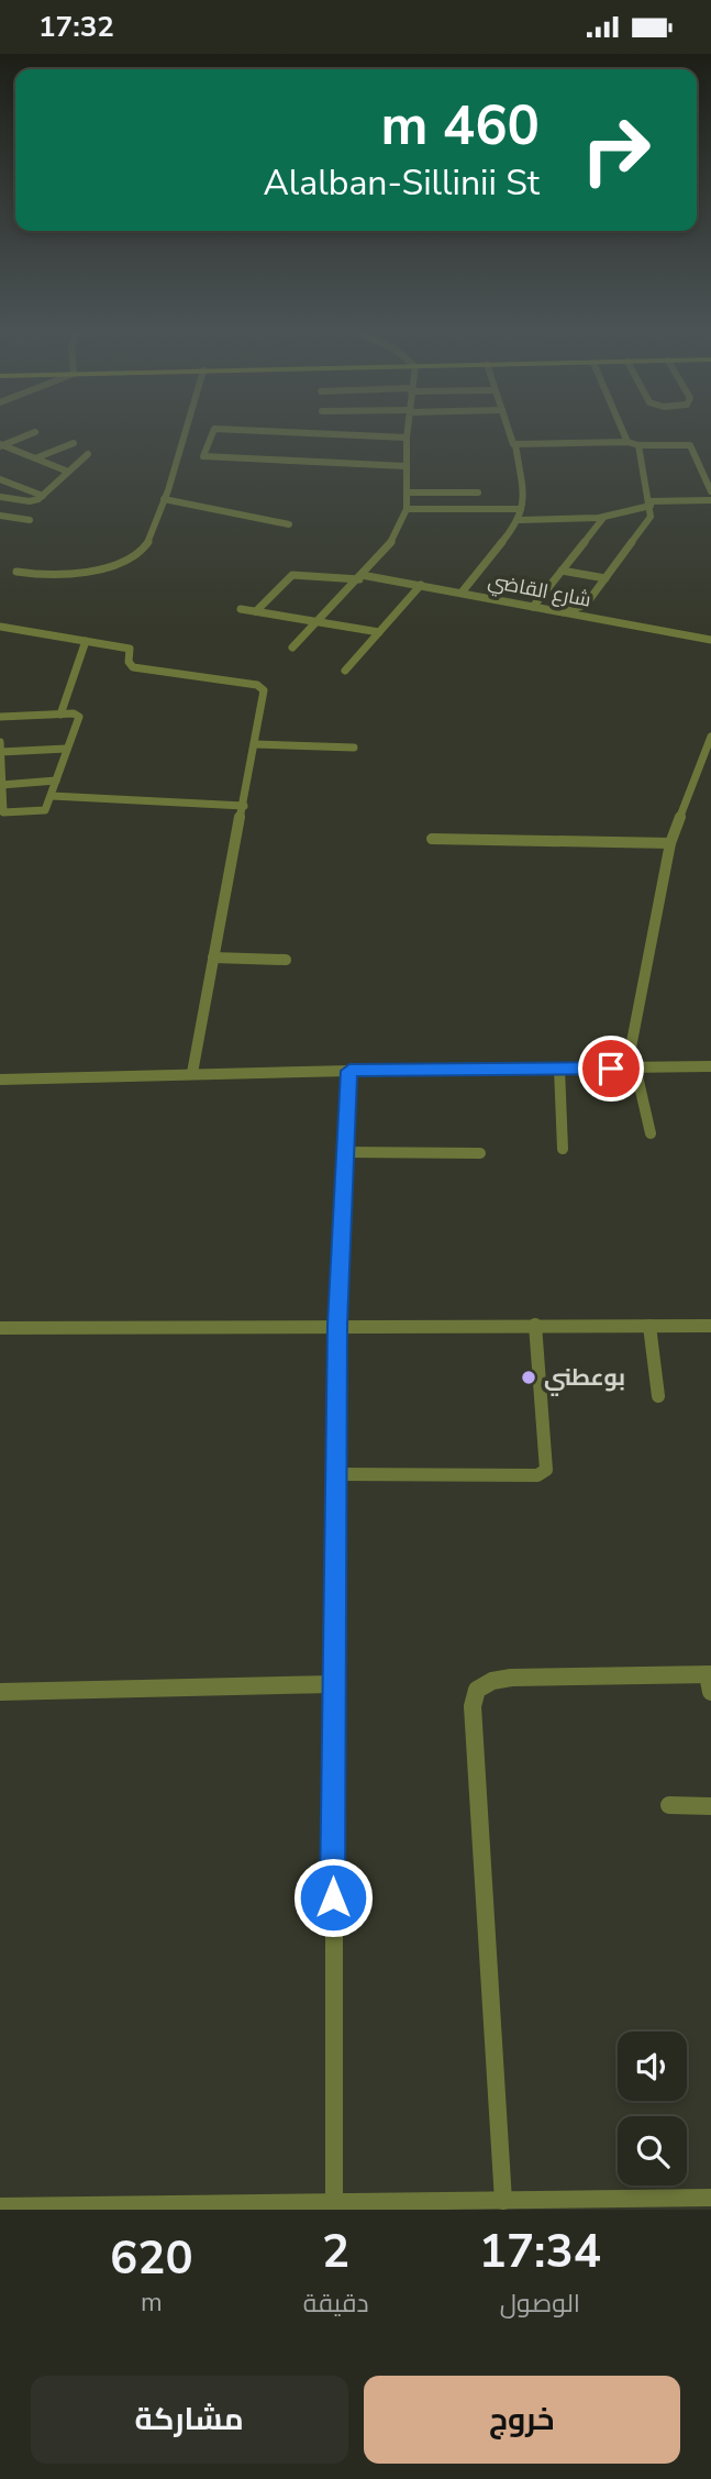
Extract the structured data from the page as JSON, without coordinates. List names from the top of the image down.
{
  "streets": {
    "street": ["شارع القاضي"]
  },
  "places": ["بوعطني"],
  "page": {
    "status": "17:32",
    "turn": ["460 m", "Alalban-Sillinii St"],
    "eta": [
      "17:34",
      "الوصول",
      "2",
      "دقيقة",
      "620",
      "m"
    ],
    "buttons": ["خروج", "مشاركة"]
  }
}
